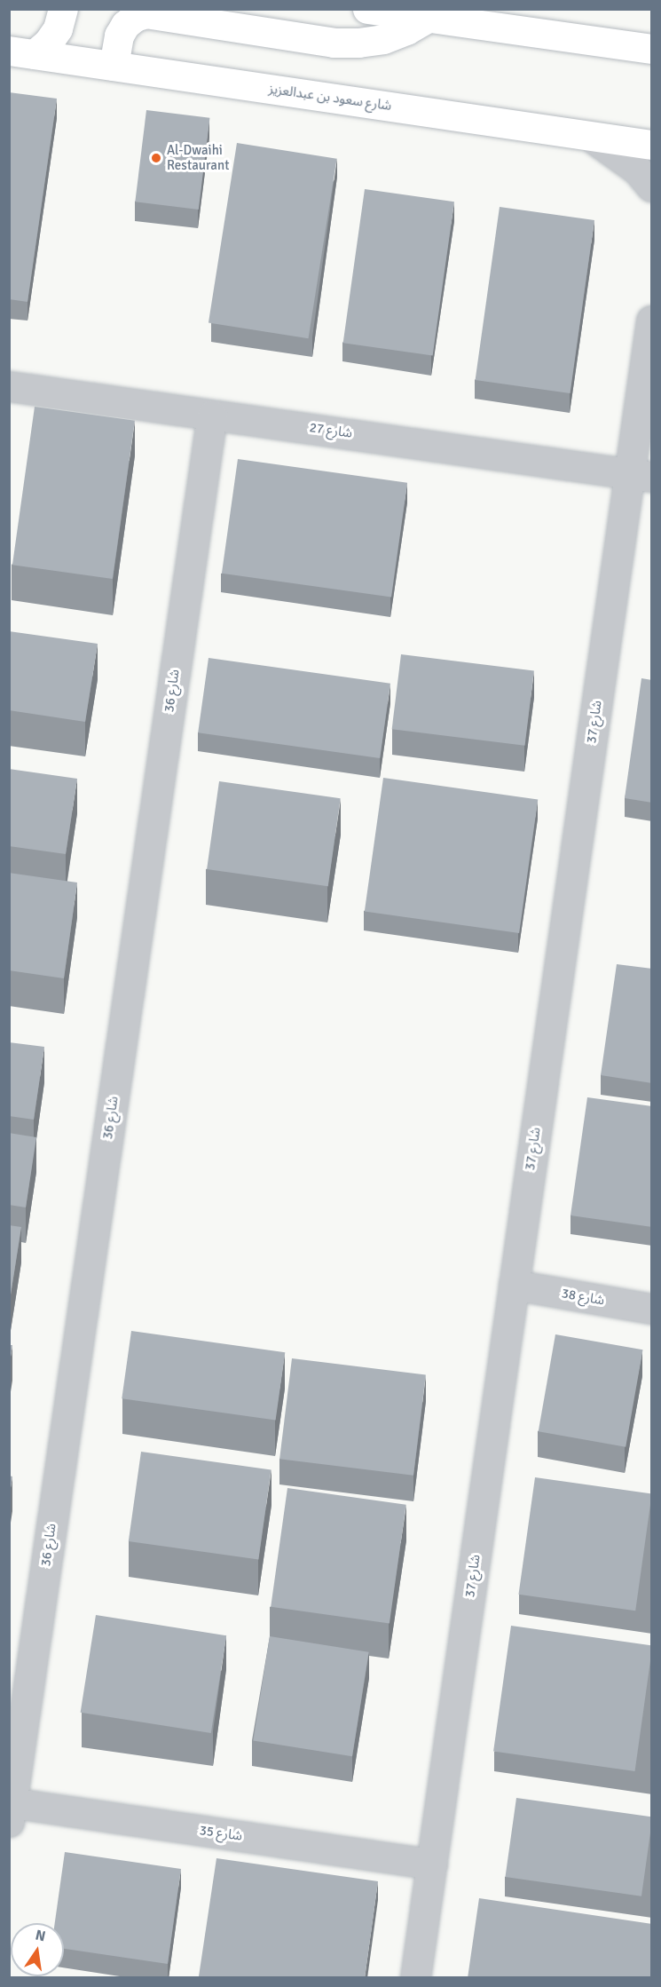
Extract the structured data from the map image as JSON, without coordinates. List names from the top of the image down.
{
  "streets": {
    "main road": ["شارع سعود بن عبدالعزيز"],
    "street": [
      "شارع 27",
      "شارع 36",
      "شارع 37",
      "شارع 38",
      "شارع 35"
    ]
  },
  "crossings": [
    ["شارع 27", "شارع 36"],
    ["شارع 27", "شارع 37"],
    ["شارع 36", "شارع 35"],
    ["شارع 37", "شارع 38"],
    ["شارع 37", "شارع 35"]
  ],
  "places": ["Al-Dwaihi Restaurant"],
  "north": "top"
}
